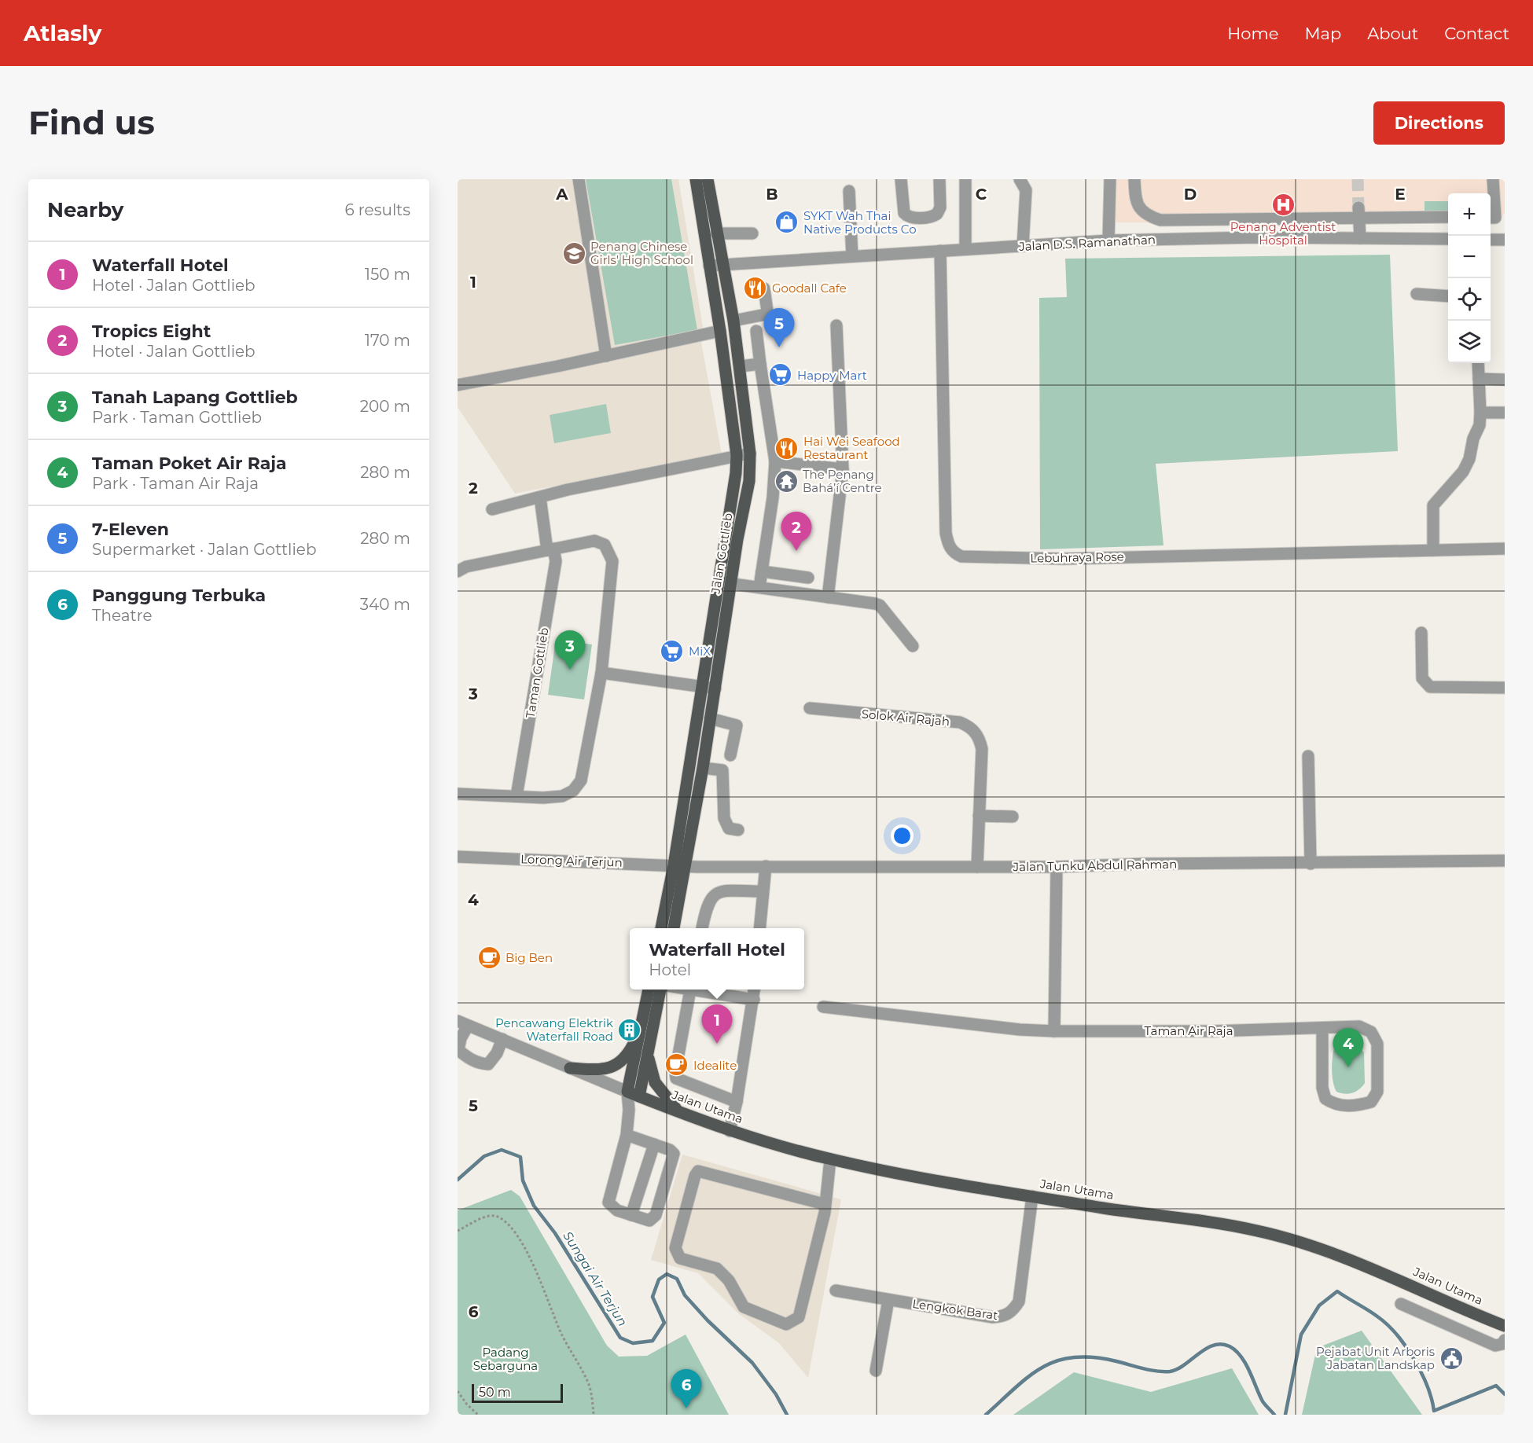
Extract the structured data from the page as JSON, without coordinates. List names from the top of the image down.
{
  "streets": {
    "main road": ["Jalan Gottlieb", "Jalan Utama"],
    "street": [
      "Jalan D.S. Ramanathan",
      "Lebuhraya Rose",
      "Taman Gottlieb",
      "Solok Air Rajah",
      "Lorong Air Terjun",
      "Jalan Tunku Abdul Rahman",
      "Taman Air Raja",
      "Lengkok Barat"
    ]
  },
  "crossings": [
    ["Jalan D.S. Ramanathan", "Jalan Gottlieb"],
    ["Jalan D.S. Ramanathan", "Lebuhraya Rose"],
    ["Jalan Gottlieb", "Lorong Air Terjun"],
    ["Jalan Gottlieb", "Jalan Tunku Abdul Rahman"],
    ["Solok Air Rajah", "Jalan Tunku Abdul Rahman"],
    ["Lorong Air Terjun", "Jalan Tunku Abdul Rahman"],
    ["Jalan Utama", "Lengkok Barat"]
  ],
  "water": ["Sungai Air Terjun"],
  "parks": ["Padang Sebarguna"],
  "places": {
    "hospital": ["Penang Adventist Hospital"],
    "shop": ["SYKT Wah Thai Native Products Co"],
    "school or university": ["Penang Chinese Girls' High School"],
    "restaurant": ["Goodall Cafe", "Hai Wei Seafood Restaurant"],
    "supermarket": ["Happy Mart", "MiX"],
    "temple": ["The Penang Bahá’í Centre"],
    "cafe": ["Big Ben", "Idealite"],
    "building": ["Pencawang Elektrik Waterfall Road"],
    "public building": ["Pejabat Unit Arboris Jabatan Landskap"]
  },
  "scale_bar": "50 m",
  "page": {
    "header": "Atlasly",
    "nav": [
      "Home",
      "Map",
      "About",
      "Contact"
    ],
    "buttons": "Directions",
    "title": "Find us",
    "heading": ["Nearby", "6 results"],
    "map_buttons": ["+", "−"],
    "list": [
      {
        "mark": "1",
        "name": "Waterfall Hotel",
        "note": "Hotel · Jalan Gottlieb",
        "value": "150 m"
      },
      {
        "mark": "2",
        "name": "Tropics Eight",
        "note": "Hotel · Jalan Gottlieb",
        "value": "170 m"
      },
      {
        "mark": "3",
        "name": "Tanah Lapang Gottlieb",
        "note": "Park · Taman Gottlieb",
        "value": "200 m"
      },
      {
        "mark": "4",
        "name": "Taman Poket Air Raja",
        "note": "Park · Taman Air Raja",
        "value": "280 m"
      },
      {
        "mark": "5",
        "name": "7-Eleven",
        "note": "Supermarket · Jalan Gottlieb",
        "value": "280 m"
      },
      {
        "mark": "6",
        "name": "Panggung Terbuka",
        "note": "Theatre",
        "value": "340 m"
      }
    ],
    "pins": [
      "5",
      "2",
      "3",
      "1",
      "4",
      "6"
    ],
    "popup": ["Waterfall Hotel", "Hotel"],
    "scale": "50 m"
  },
  "grid": {
    "columns": [
      "A",
      "B",
      "C",
      "D",
      "E"
    ],
    "rows": [
      "1",
      "2",
      "3",
      "4",
      "5",
      "6"
    ]
  }
}
